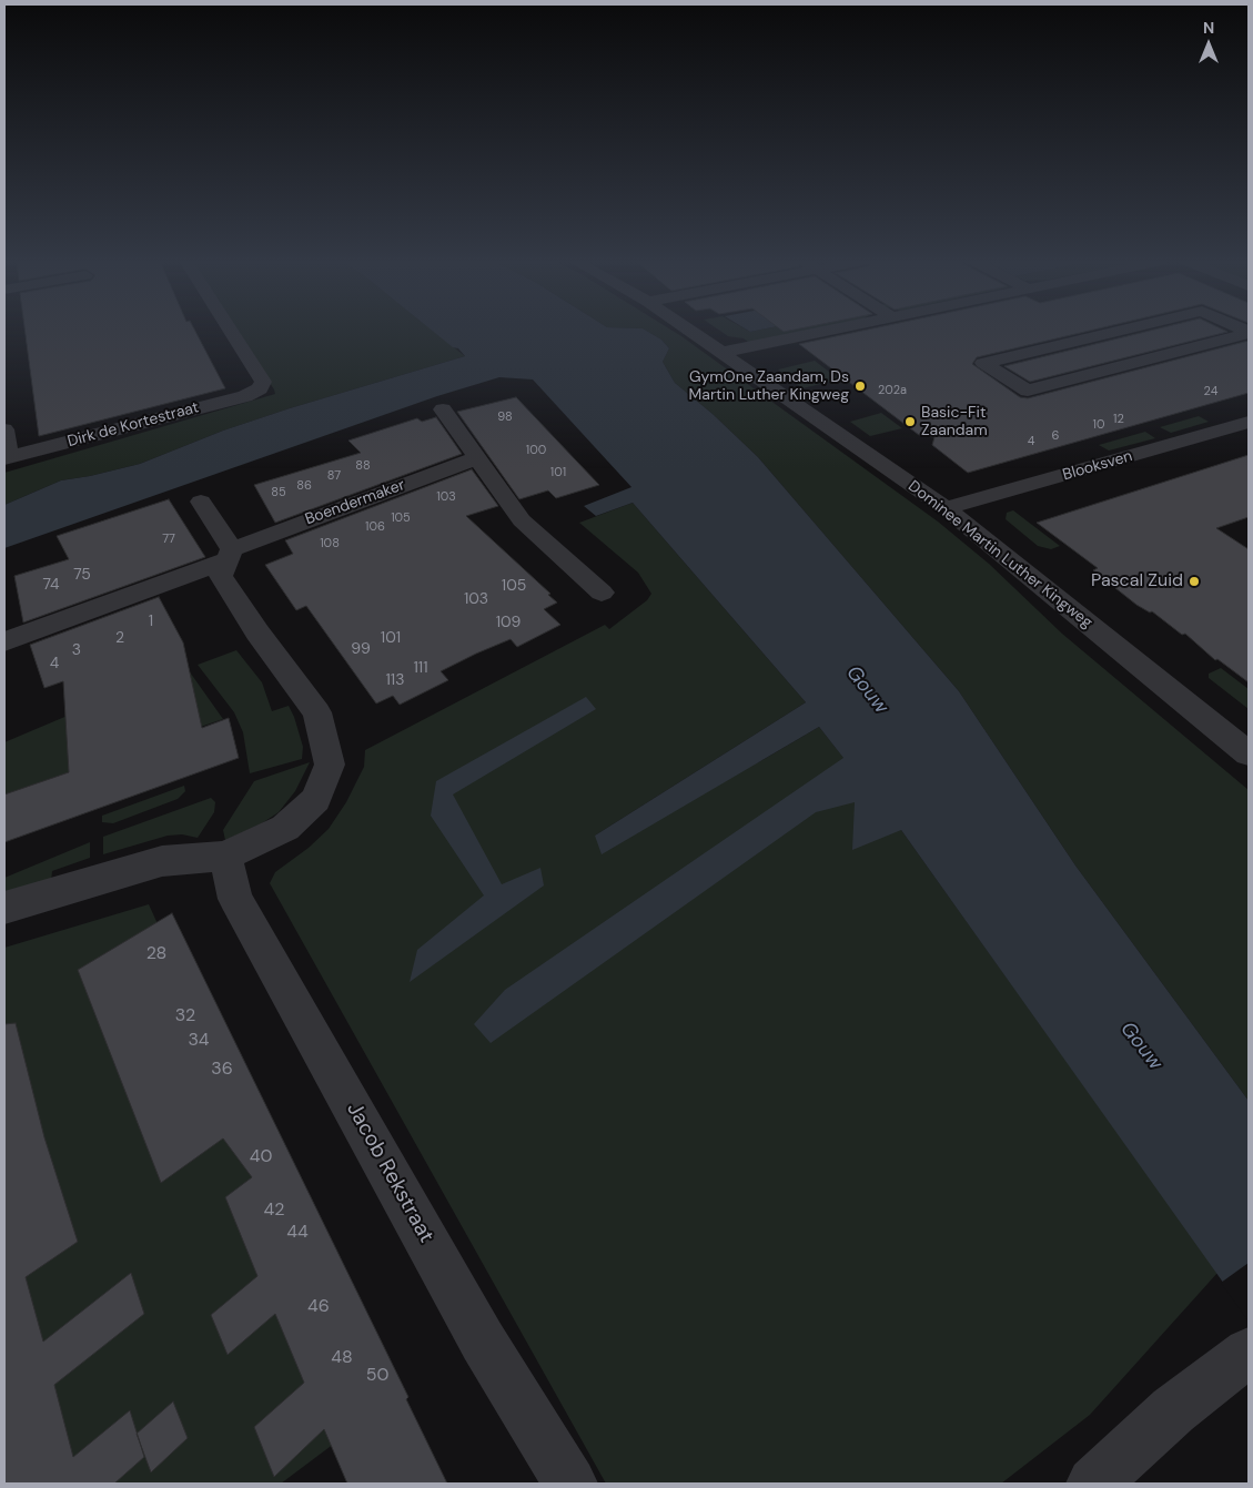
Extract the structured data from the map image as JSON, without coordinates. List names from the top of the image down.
{
  "streets": {
    "street": [
      "Dirk de Kortestraat",
      "Blooksven",
      "Boendermaker",
      "Dominee Martin Luther Kingweg",
      "Jacob Rekstraat"
    ]
  },
  "crossings": [
    ["Blooksven", "Dominee Martin Luther Kingweg"]
  ],
  "water": ["Gouw"],
  "places": ["GymOne Zaandam, Ds Martin Luther Kingweg", "Basic-Fit Zaandam", "Pascal Zuid"],
  "house_numbers": [
    "202a",
    "24",
    "98",
    "12",
    "10",
    "6",
    "4",
    "100",
    "88",
    "101",
    "87",
    "86",
    "85",
    "103",
    "105",
    "106",
    "77",
    "108",
    "75",
    "74",
    "105",
    "103",
    "1",
    "109",
    "2",
    "101",
    "99",
    "3",
    "4",
    "111",
    "113",
    "28",
    "32",
    "34",
    "36",
    "40",
    "42",
    "44",
    "46",
    "48",
    "50"
  ],
  "north": "top"
}
